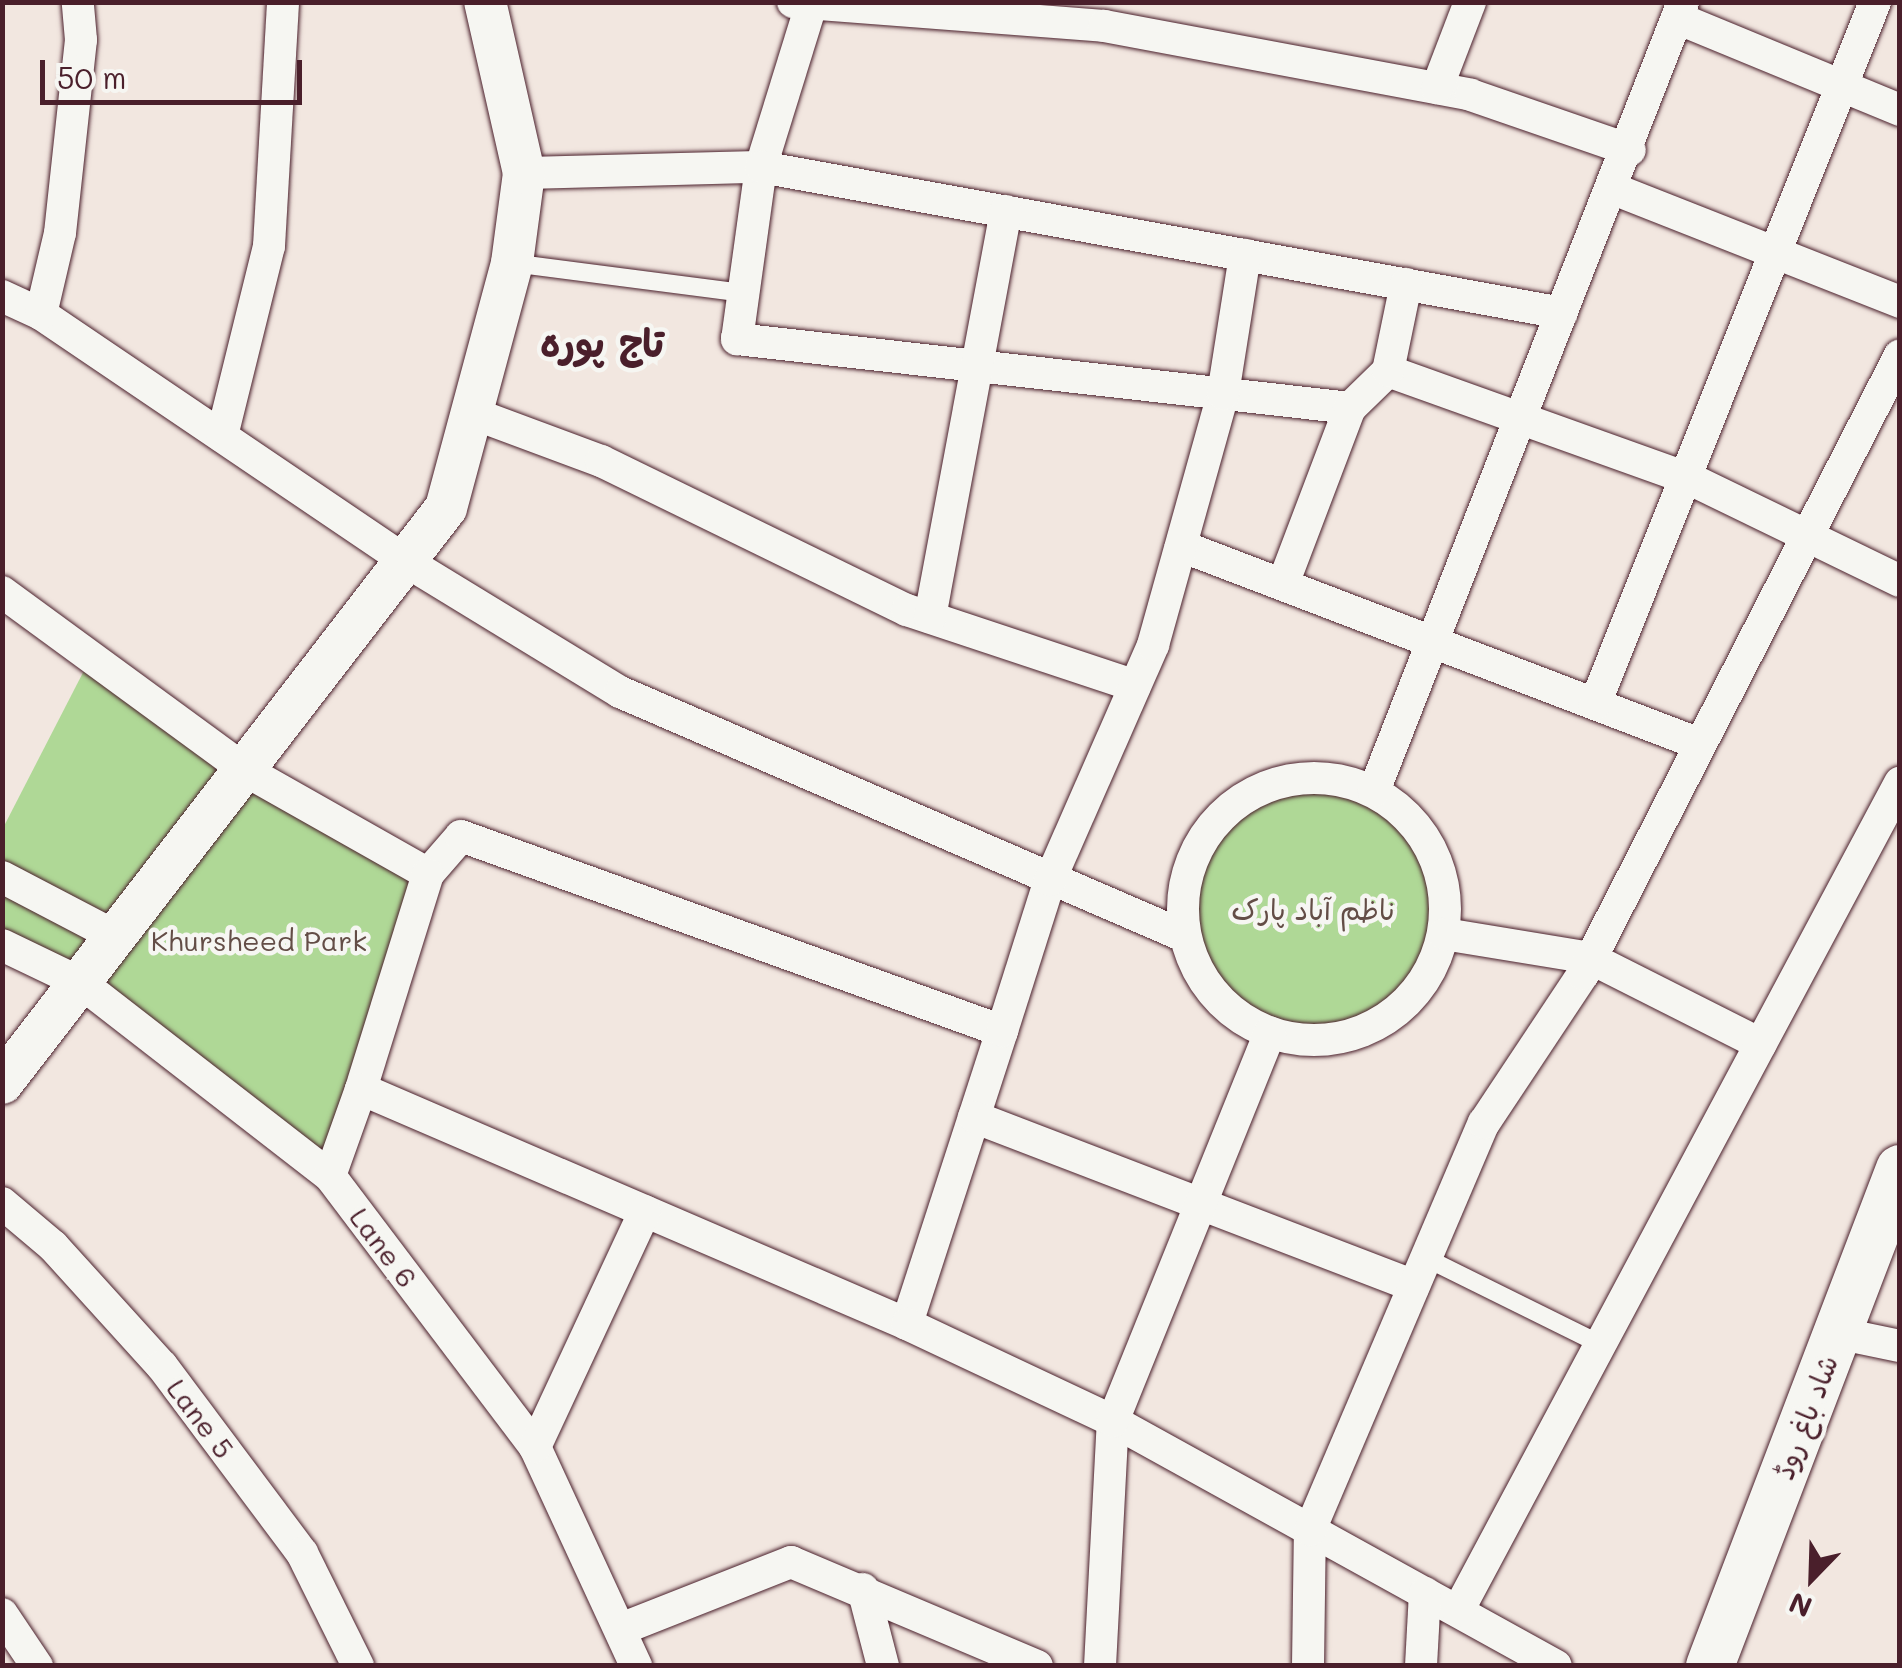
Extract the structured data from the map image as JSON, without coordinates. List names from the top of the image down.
{
  "streets": {
    "main road": ["شاد باغ روڈ"],
    "street": ["Lane 6", "Lane 5"]
  },
  "districts": ["تاج پورہ"],
  "parks": ["ناظم آباد پارک", "Khursheed Park"],
  "scale_bar": "50 m",
  "north": "bottom left"
}
